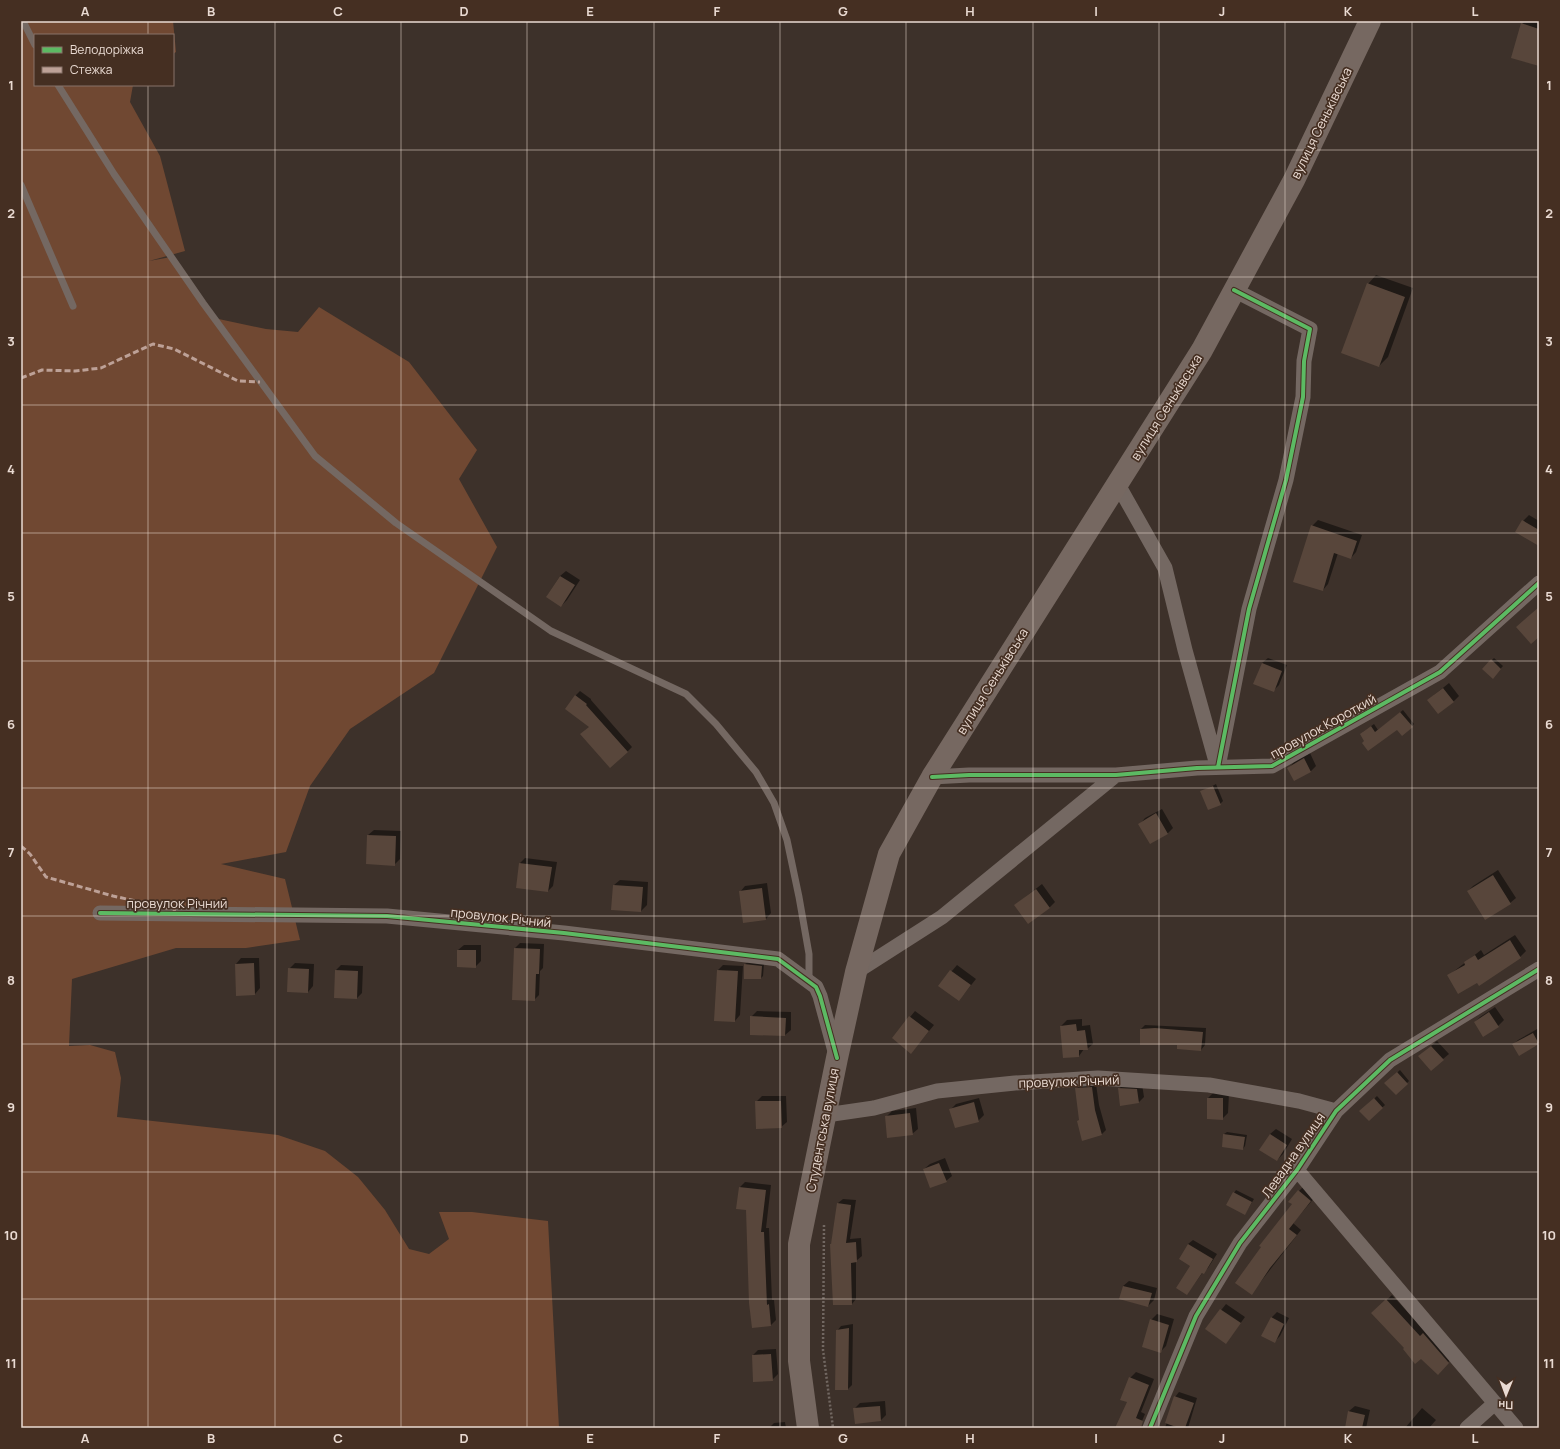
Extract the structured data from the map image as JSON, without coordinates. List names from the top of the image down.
{
  "streets": {
    "main road": ["вулиця Сенькiвська", "Студентська вулиця"],
    "street": [
      "провулок Короткий",
      "провулок Рiчний",
      "провулок Річний",
      "Левадна вулиця"
    ]
  },
  "crossings": [
    ["вулиця Сенькiвська", "провулок Короткий"],
    ["вулиця Сенькiвська", "Студентська вулиця"],
    ["провулок Короткий", "Студентська вулиця"],
    ["провулок Рiчний", "Студентська вулиця"],
    ["провулок Річний", "Студентська вулиця"],
    ["провулок Річний", "Левадна вулиця"]
  ],
  "legend": ["Велодоріжка", "Стежка"],
  "north": "bottom",
  "grid": {
    "columns": [
      "A",
      "B",
      "C",
      "D",
      "E",
      "F",
      "G",
      "H",
      "I",
      "J",
      "K",
      "L"
    ],
    "rows": [
      "1",
      "2",
      "3",
      "4",
      "5",
      "6",
      "7",
      "8",
      "9",
      "10",
      "11"
    ]
  }
}
